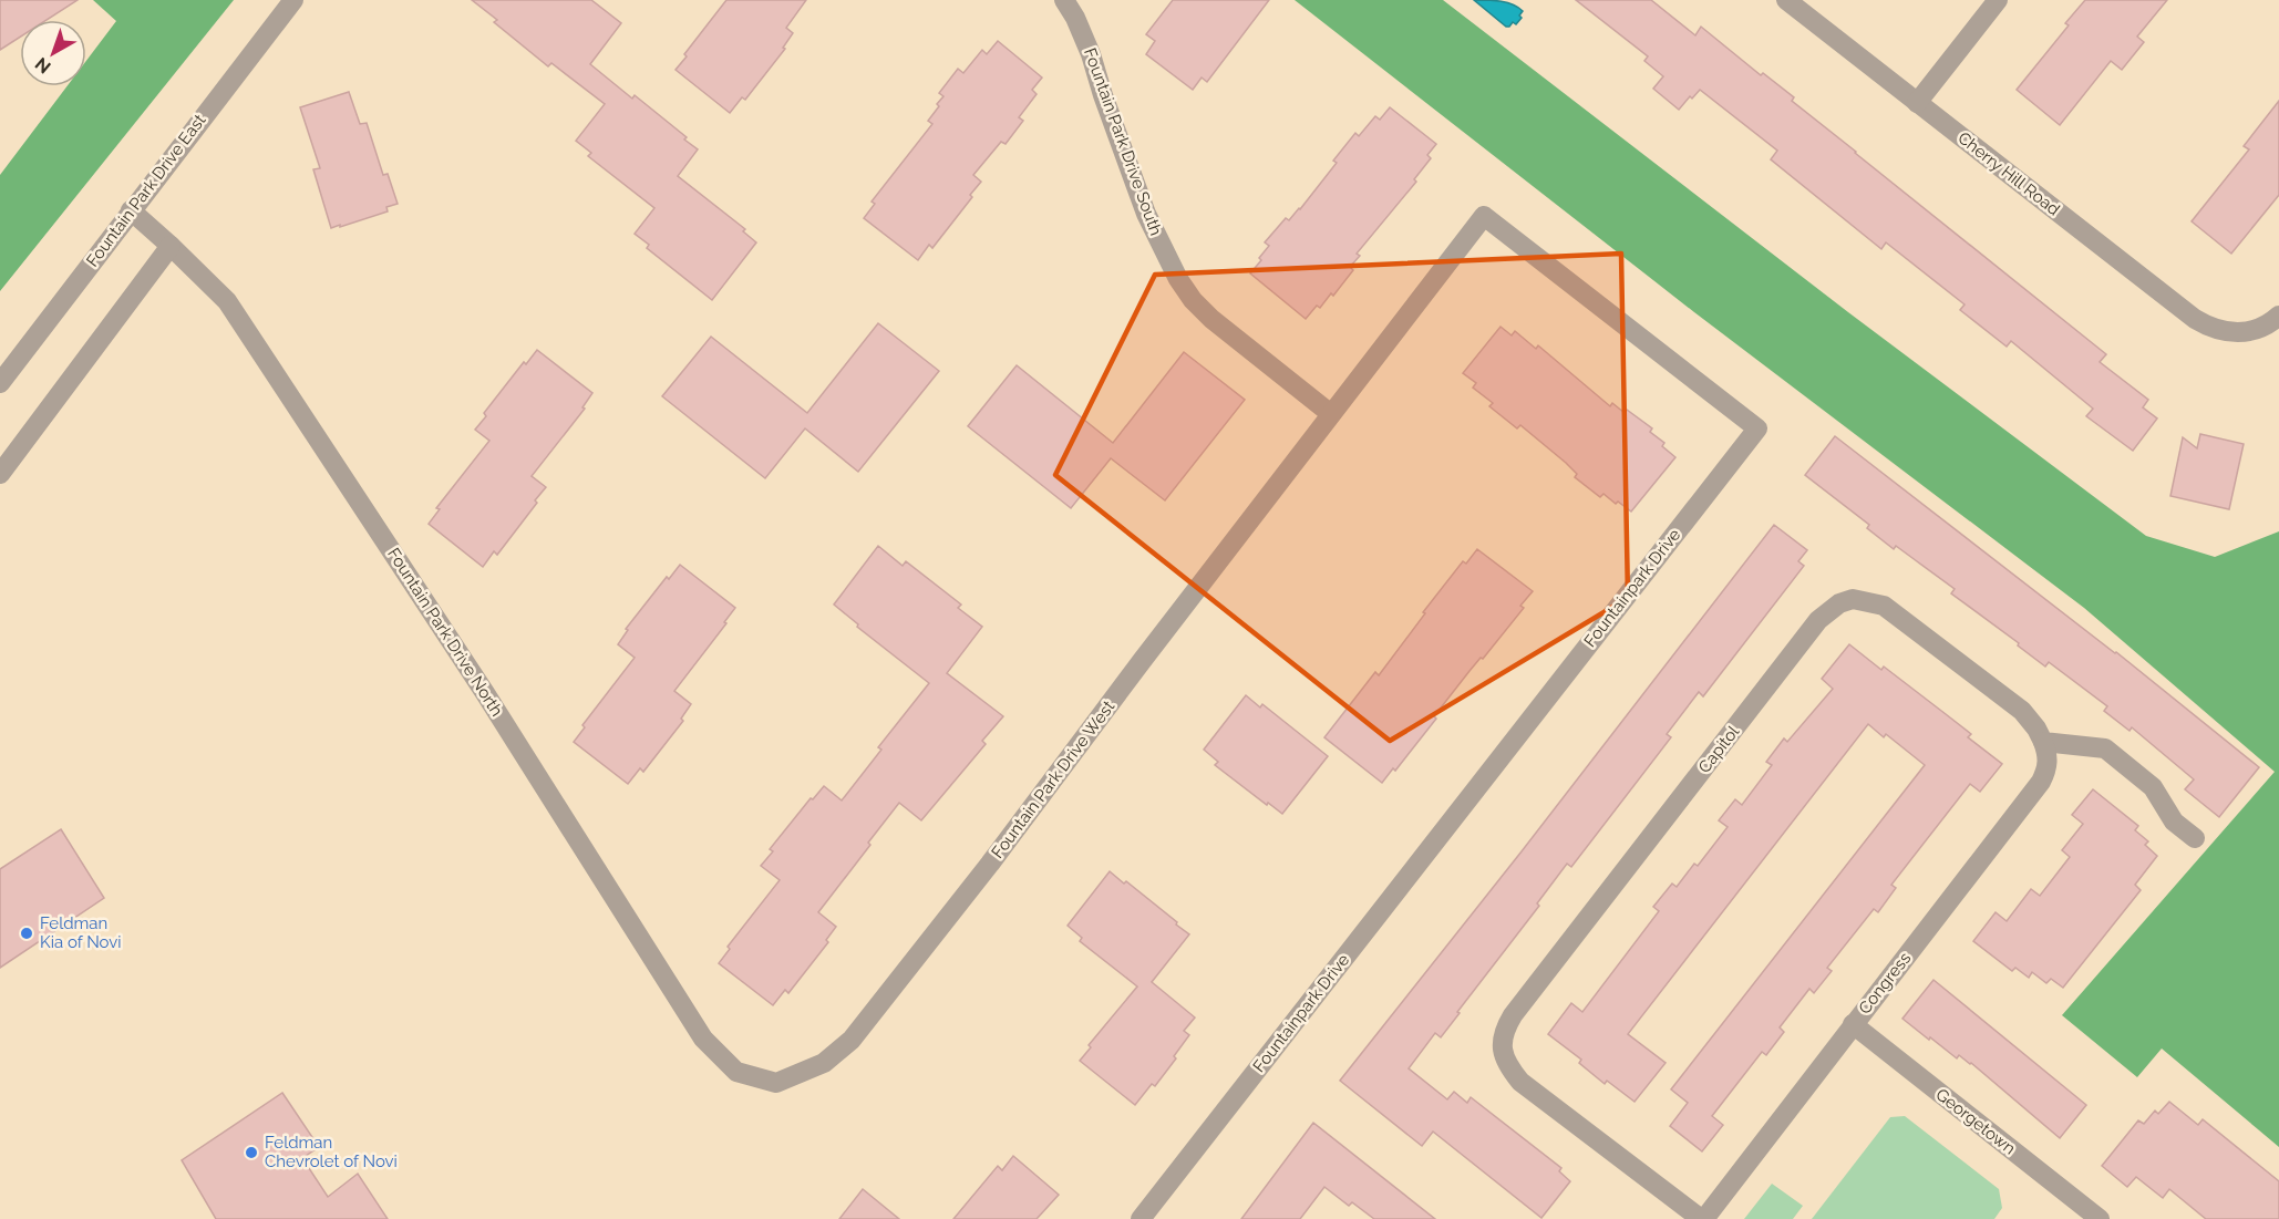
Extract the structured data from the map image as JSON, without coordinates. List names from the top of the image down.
{
  "streets": {
    "street": [
      "Fountain Park Drive South",
      "Cherry Hill Road",
      "Fountain Park Drive East",
      "Fountainpark Drive",
      "Fountain Park Drive North",
      "Capitol",
      "Fountain Park Drive West",
      "Congress",
      "Georgetown"
    ]
  },
  "crossings": [
    ["Fountain Park Drive South", "Fountainpark Drive"],
    ["Fountain Park Drive South", "Fountain Park Drive West"],
    ["Fountain Park Drive East", "Fountain Park Drive North"],
    ["Fountainpark Drive", "Fountain Park Drive West"],
    ["Fountain Park Drive North", "Fountain Park Drive West"],
    ["Capitol", "Congress"],
    ["Congress", "Georgetown"]
  ],
  "places": ["Feldman Kia of Novi", "Feldman Chevrolet of Novi"],
  "north": "bottom left"
}
